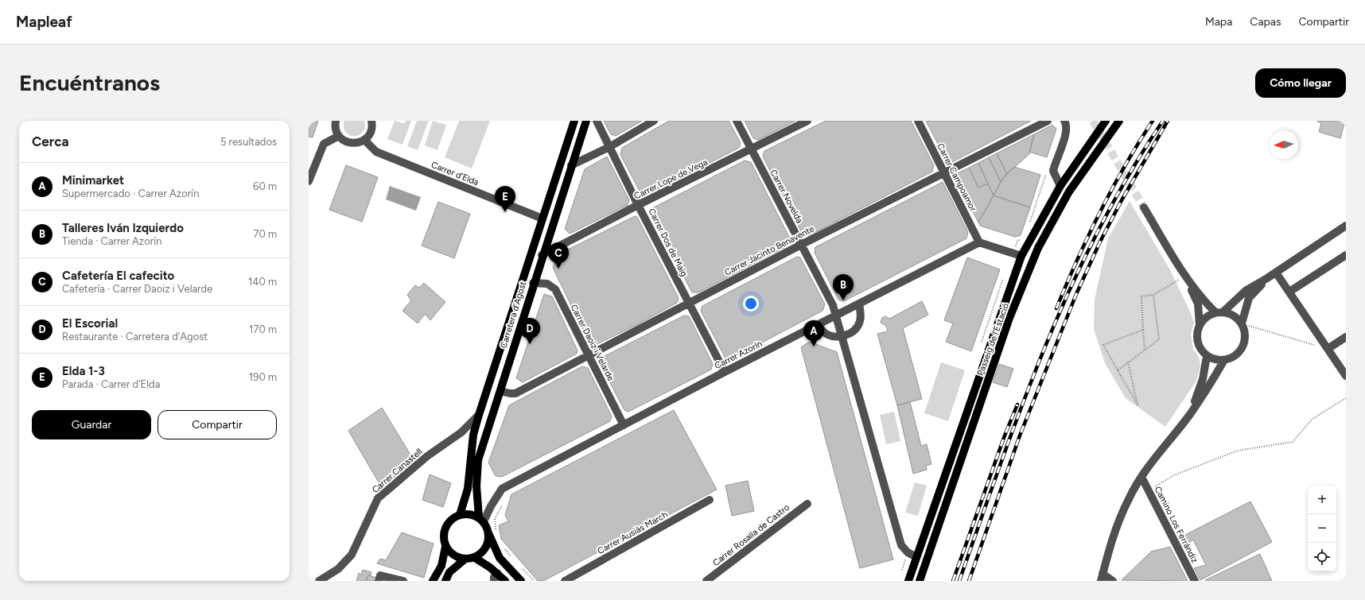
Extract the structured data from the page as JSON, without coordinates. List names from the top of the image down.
{
  "streets": {
    "main road": ["Carretera d'Agost", "Passeig de l'Estació"],
    "street": [
      "Carrer d’Elda",
      "Carrer Campoamor",
      "Carrer Lope de Vega",
      "Carrer Novelda",
      "Carrer Dos de Maig",
      "Carrer Jacinto Benavente",
      "Carrer Daoiz i Velarde",
      "Carrer Azorín",
      "Carrer Canastell",
      "Camino Los Ferrándiz",
      "Carrer Ausiàs March",
      "Carrer Rosalía de Castro"
    ]
  },
  "crossings": [
    ["Carrer d’Elda", "Carretera d'Agost"],
    ["Carrer Campoamor", "Carrer Jacinto Benavente"],
    ["Carrer Campoamor", "Carrer Azorín"],
    ["Carrer Lope de Vega", "Carrer Novelda"],
    ["Carrer Lope de Vega", "Carrer Dos de Maig"],
    ["Carrer Lope de Vega", "Carretera d'Agost"],
    ["Carrer Novelda", "Carrer Jacinto Benavente"],
    ["Carrer Novelda", "Passeig de l'Estació"],
    ["Carrer Novelda", "Carrer Azorín"],
    ["Carrer Dos de Maig", "Carrer Jacinto Benavente"],
    ["Carrer Dos de Maig", "Carrer Azorín"],
    ["Carrer Jacinto Benavente", "Carretera d'Agost"],
    ["Carrer Jacinto Benavente", "Carrer Daoiz i Velarde"],
    ["Carretera d'Agost", "Carrer Daoiz i Velarde"],
    ["Carretera d'Agost", "Carrer Azorín"],
    ["Carretera d'Agost", "Carrer Canastell"],
    ["Carrer Daoiz i Velarde", "Carrer Azorín"]
  ],
  "north": "left",
  "page": {
    "header": "Mapleaf",
    "nav": ["Mapa", "Capas", "Compartir"],
    "buttons": [
      "Cómo llegar",
      ["Guardar", "Compartir"]
    ],
    "title": "Encuéntranos",
    "heading": ["Cerca", "5 resultados"],
    "list": [
      {
        "mark": "A",
        "name": "Minimarket",
        "note": "Supermercado · Carrer Azorín",
        "value": "60 m"
      },
      {
        "mark": "B",
        "name": "Talleres Iván Izquierdo",
        "note": "Tienda · Carrer Azorín",
        "value": "70 m"
      },
      {
        "mark": "C",
        "name": "Cafetería El cafecito",
        "note": "Cafetería · Carrer Daoiz i Velarde",
        "value": "140 m"
      },
      {
        "mark": "D",
        "name": "El Escorial",
        "note": "Restaurante · Carretera d'Agost",
        "value": "170 m"
      },
      {
        "mark": "E",
        "name": "Elda 1-3",
        "note": "Parada · Carrer d’Elda",
        "value": "190 m"
      }
    ],
    "pins": [
      "E",
      "C",
      "B",
      "D",
      "A"
    ],
    "map_buttons": ["+", "−"]
  }
}
